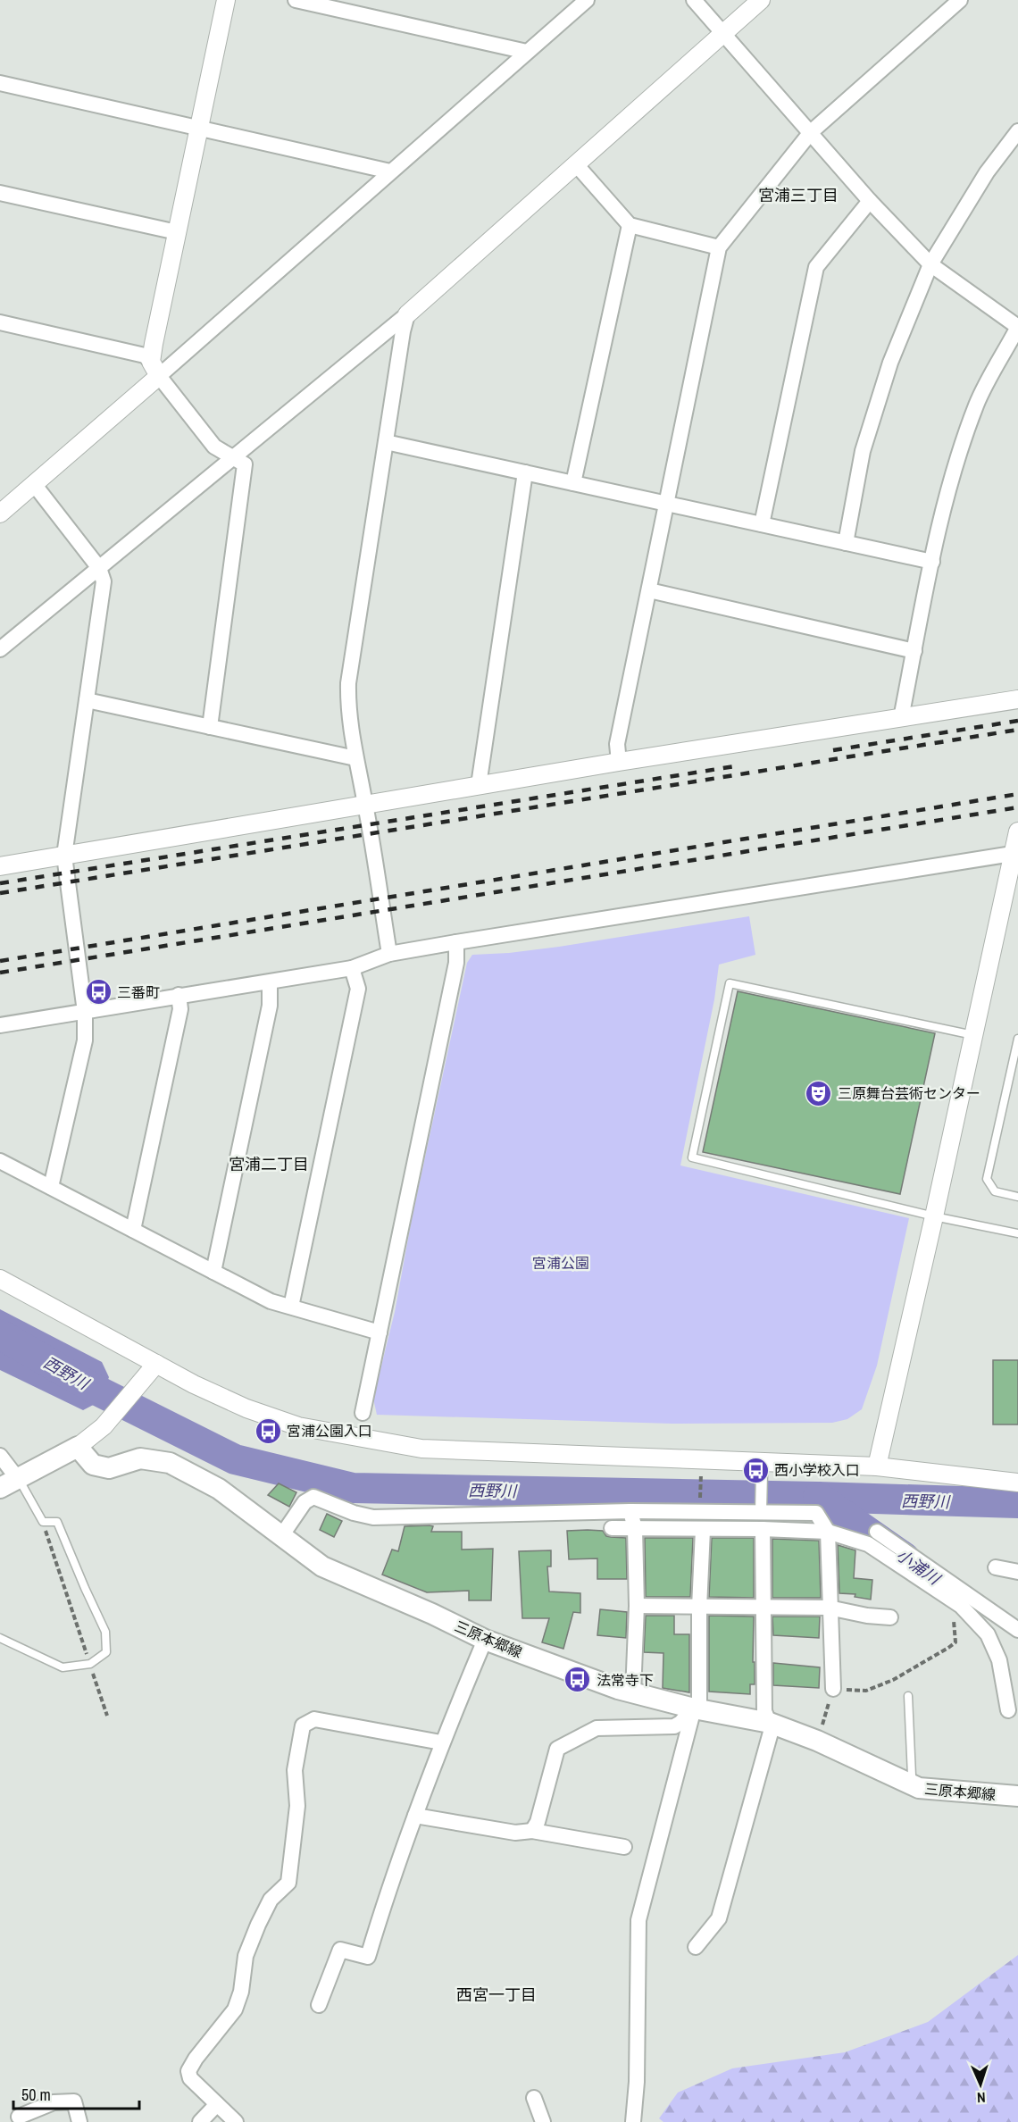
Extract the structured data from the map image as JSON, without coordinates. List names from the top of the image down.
{
  "streets": {
    "main road": ["三原本郷線"]
  },
  "districts": ["宮浦三丁目", "宮浦二丁目", "西宮一丁目"],
  "water": ["西野川", "小浦川"],
  "parks": ["宮浦公園"],
  "places": {
    "bus stop": [
      "三番町",
      "宮浦公園入口",
      "西小学校入口",
      "法常寺下"
    ],
    "theatre": ["三原舞台芸術センター"]
  },
  "scale_bar": "50 m",
  "north": "bottom"
}
